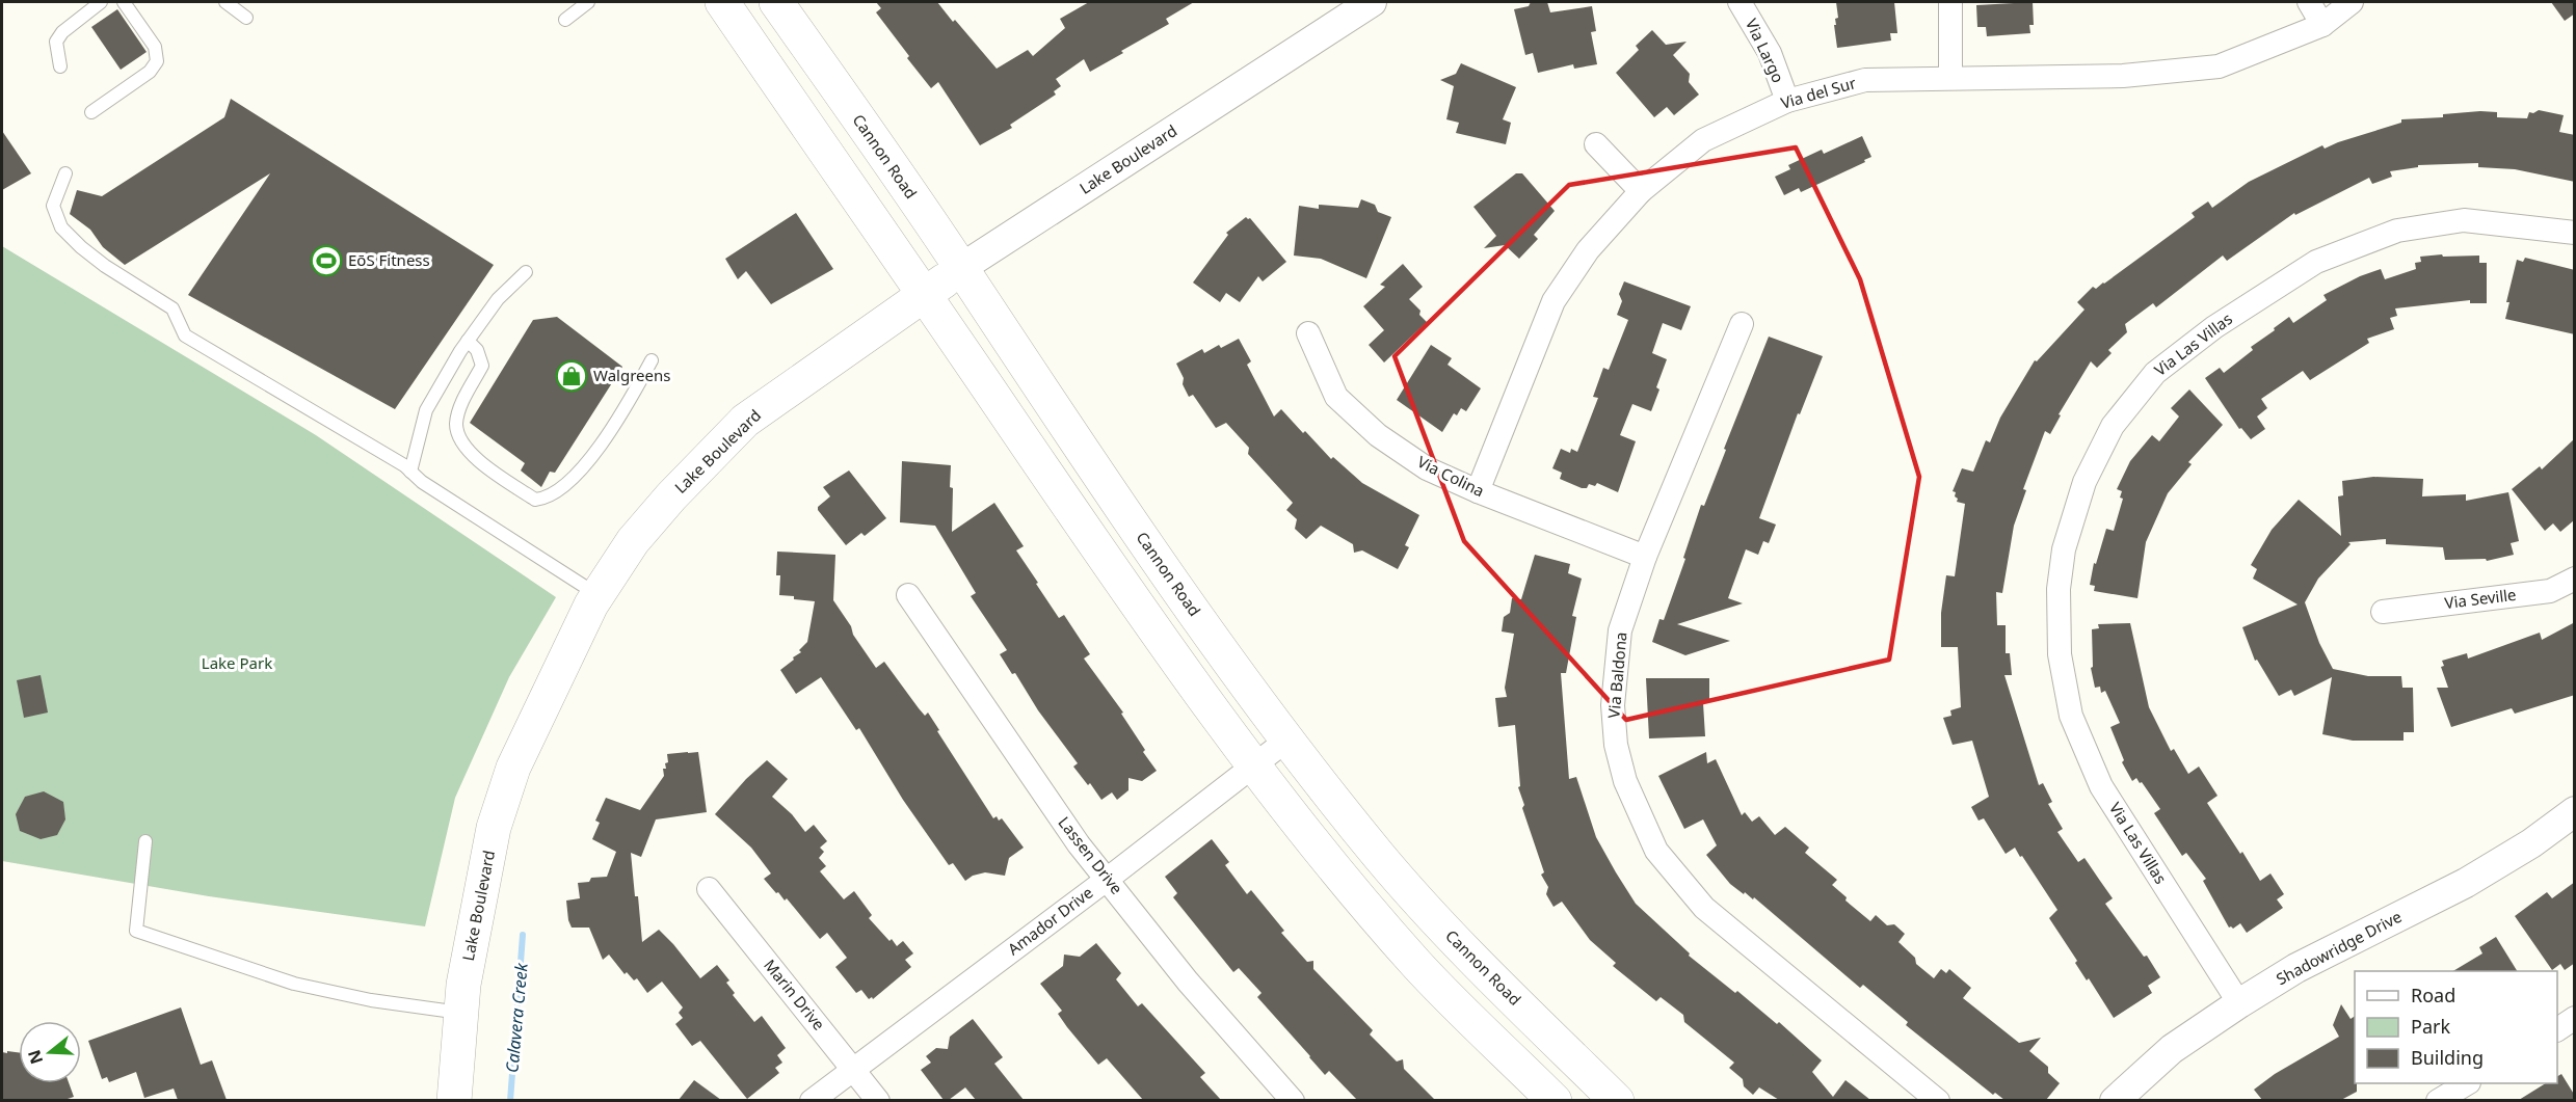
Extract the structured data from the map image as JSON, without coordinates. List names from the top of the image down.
{
  "streets": {
    "main road": ["Cannon Road", "Lake Boulevard"],
    "street": [
      "Via Largo",
      "Via del Sur",
      "Via Las Villas",
      "Via Colina",
      "Via Seville",
      "Via Baldona",
      "Lassen Drive",
      "Amador Drive",
      "Shadowridge Drive",
      "Marin Drive"
    ]
  },
  "crossings": [
    ["Via Largo", "Via del Sur"],
    ["Via del Sur", "Via Colina"],
    ["Cannon Road", "Lake Boulevard"],
    ["Cannon Road", "Amador Drive"],
    ["Via Las Villas", "Shadowridge Drive"],
    ["Via Colina", "Via Baldona"],
    ["Lassen Drive", "Amador Drive"],
    ["Amador Drive", "Marin Drive"]
  ],
  "water": ["Calavera Creek"],
  "parks": ["Lake Park"],
  "places": {
    "sports": ["EōS Fitness"],
    "shop": ["Walgreens"]
  },
  "legend": ["Road", "Park", "Building"],
  "north": "left"
}
